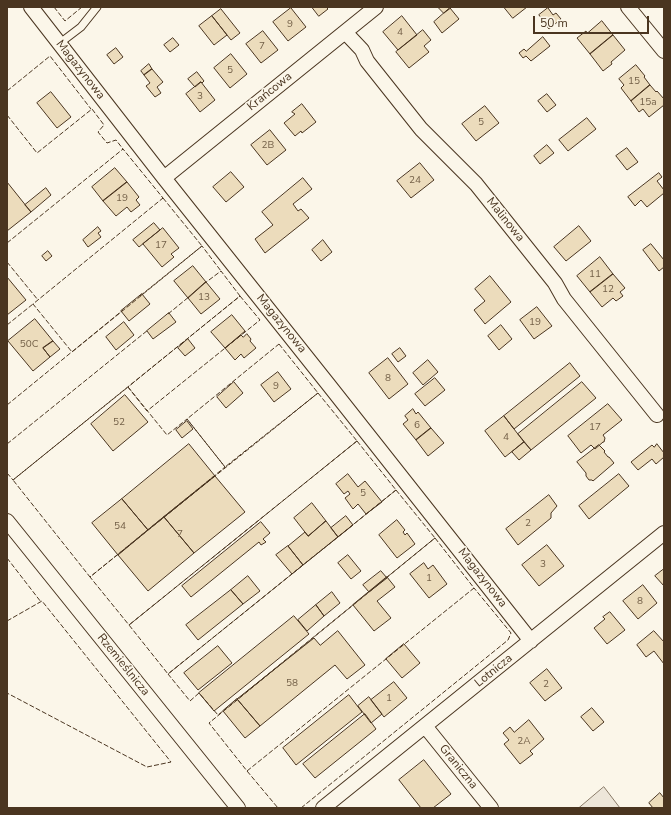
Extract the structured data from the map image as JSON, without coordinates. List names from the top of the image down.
{
  "streets": {
    "street": [
      "Magazynowa",
      "Krańcowa",
      "Malinowa",
      "Rzemieślnicza",
      "Lotnicza",
      "Graniczna"
    ]
  },
  "crossings": [
    ["Magazynowa", "Krańcowa"],
    ["Magazynowa", "Lotnicza"],
    ["Krańcowa", "Malinowa"],
    ["Lotnicza", "Graniczna"]
  ],
  "house_numbers": [
    "9",
    "4",
    "7",
    "5",
    "15",
    "3",
    "15a",
    "5",
    "2B",
    "24",
    "19",
    "17",
    "11",
    "12",
    "13",
    "19",
    "50C",
    "8",
    "9",
    "52",
    "6",
    "17",
    "4",
    "5",
    "2",
    "54",
    "7",
    "3",
    "1",
    "8",
    "58",
    "2",
    "1",
    "2A"
  ],
  "scale_bar": "50 m"
}
